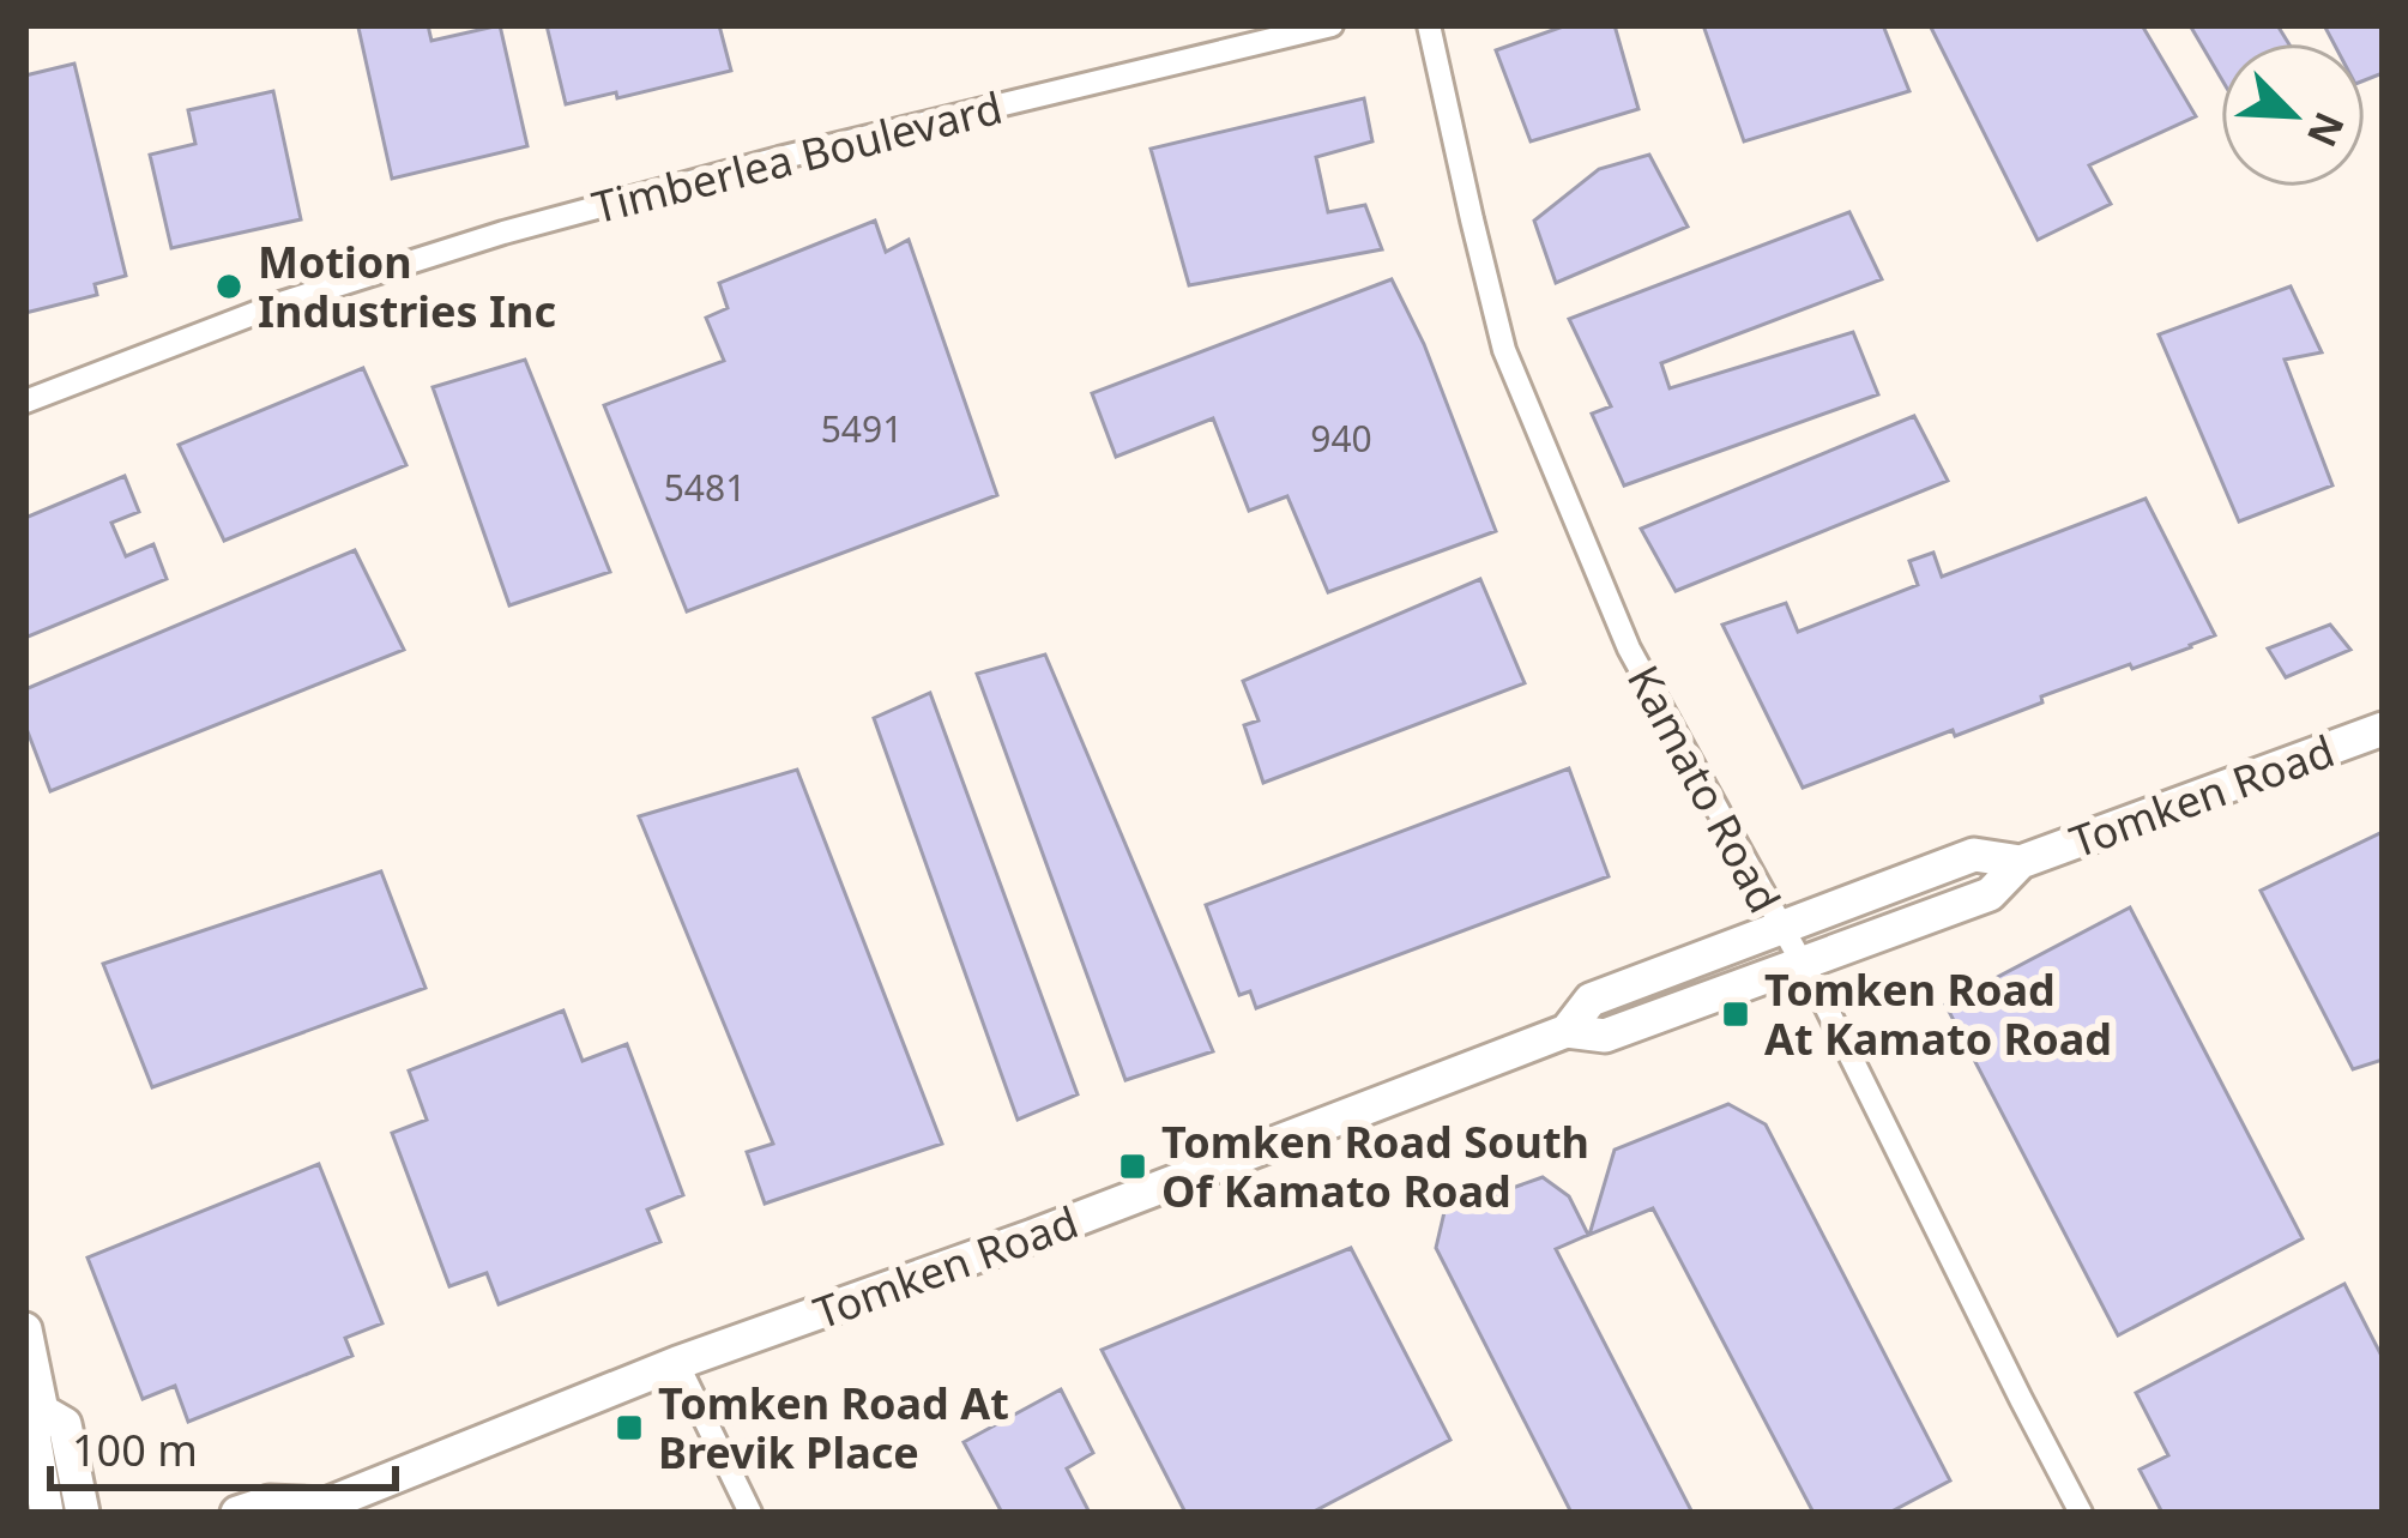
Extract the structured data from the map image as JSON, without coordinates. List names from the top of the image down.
{
  "streets": {
    "main road": ["Tomken Road"],
    "street": ["Timberlea Boulevard", "Kamato Road"]
  },
  "crossings": [
    ["Kamato Road", "Tomken Road"]
  ],
  "places": {
    "other": ["Motion Industries Inc"],
    "transit": ["Tomken Road At Kamato Road", "Tomken Road South Of Kamato Road", "Tomken Road At Brevik Place"]
  },
  "house_numbers": ["5491", "940", "5481"],
  "scale_bar": "100 m",
  "north": "bottom right"
}
